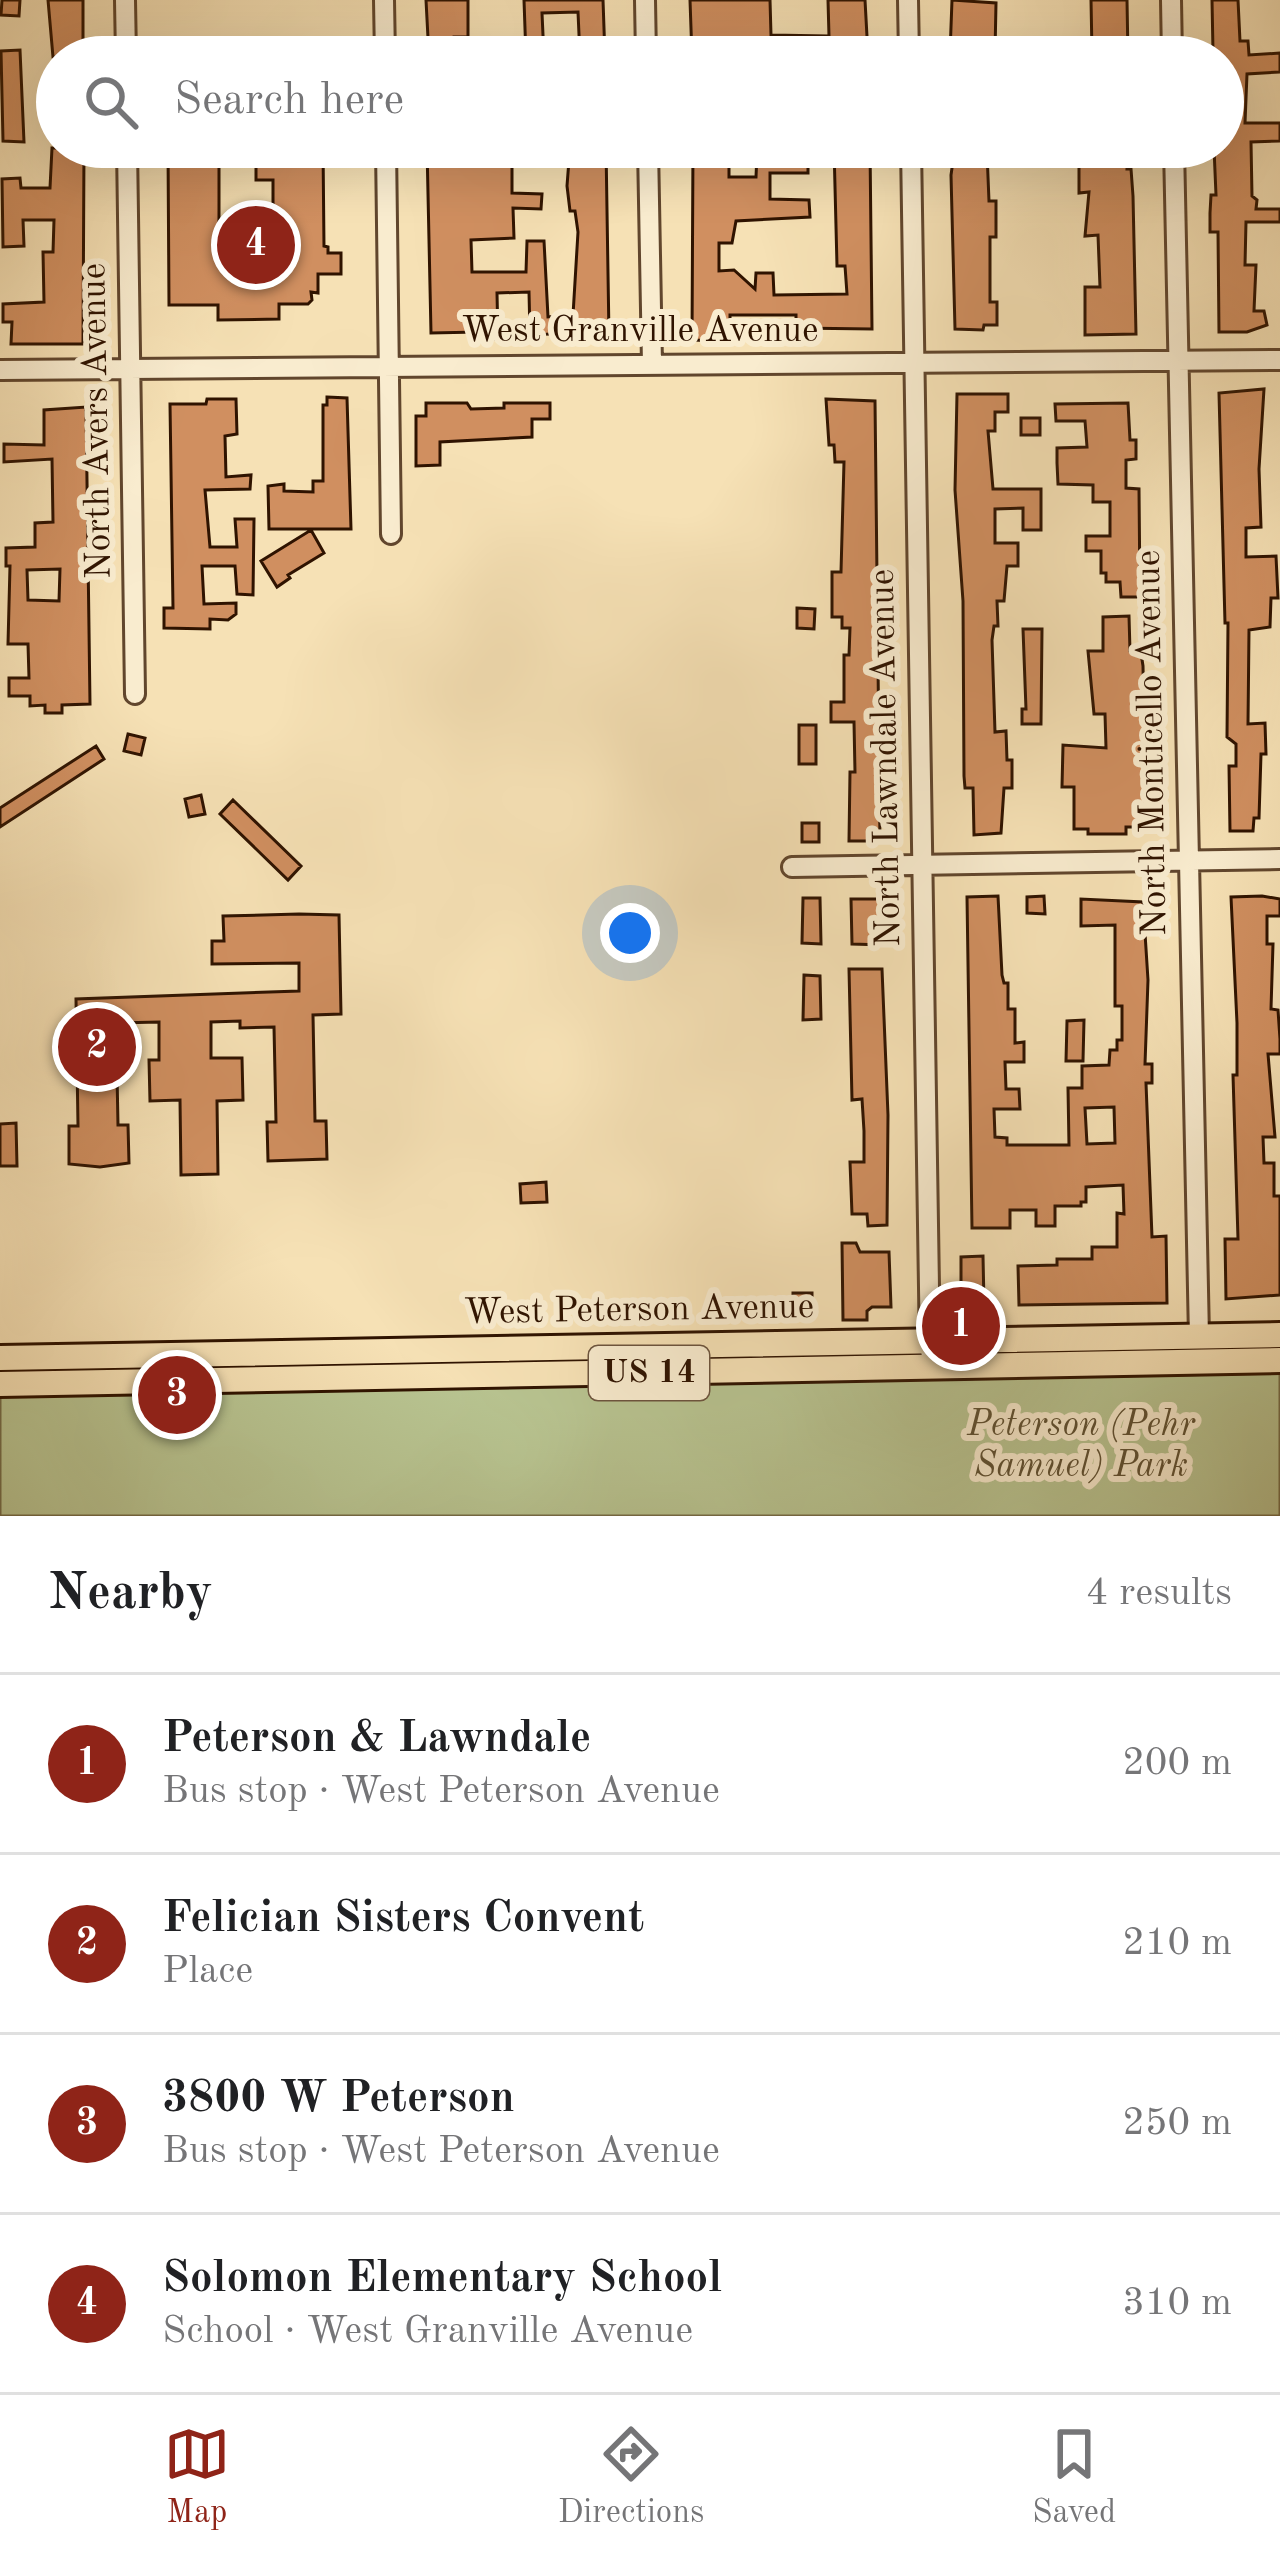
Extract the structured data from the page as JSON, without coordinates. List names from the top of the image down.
{
  "streets": {
    "main road": ["West Peterson Avenue", "US 14"],
    "street": [
      "West Granville Avenue",
      "North Avers Avenue",
      "North Monticello Avenue",
      "North Lawndale Avenue"
    ]
  },
  "crossings": [
    ["West Granville Avenue", "North Avers Avenue"],
    ["West Granville Avenue", "North Monticello Avenue"],
    ["West Granville Avenue", "North Lawndale Avenue"],
    ["North Monticello Avenue", "West Peterson Avenue"],
    ["North Lawndale Avenue", "West Peterson Avenue"]
  ],
  "parks": ["Peterson (Pehr Samuel) Park"],
  "page": {
    "search": "Search here",
    "pins": [
      "4",
      "2",
      "1",
      "3"
    ],
    "heading": ["Nearby", "4 results"],
    "list": [
      {
        "mark": "1",
        "name": "Peterson & Lawndale",
        "note": "Bus stop · West Peterson Avenue",
        "value": "200 m"
      },
      {
        "mark": "2",
        "name": "Felician Sisters Convent",
        "note": "Place",
        "value": "210 m"
      },
      {
        "mark": "3",
        "name": "3800 W Peterson",
        "note": "Bus stop · West Peterson Avenue",
        "value": "250 m"
      },
      {
        "mark": "4",
        "name": "Solomon Elementary School",
        "note": "School · West Granville Avenue",
        "value": "310 m"
      }
    ],
    "nav": ["Map", "Directions", "Saved"]
  }
}
